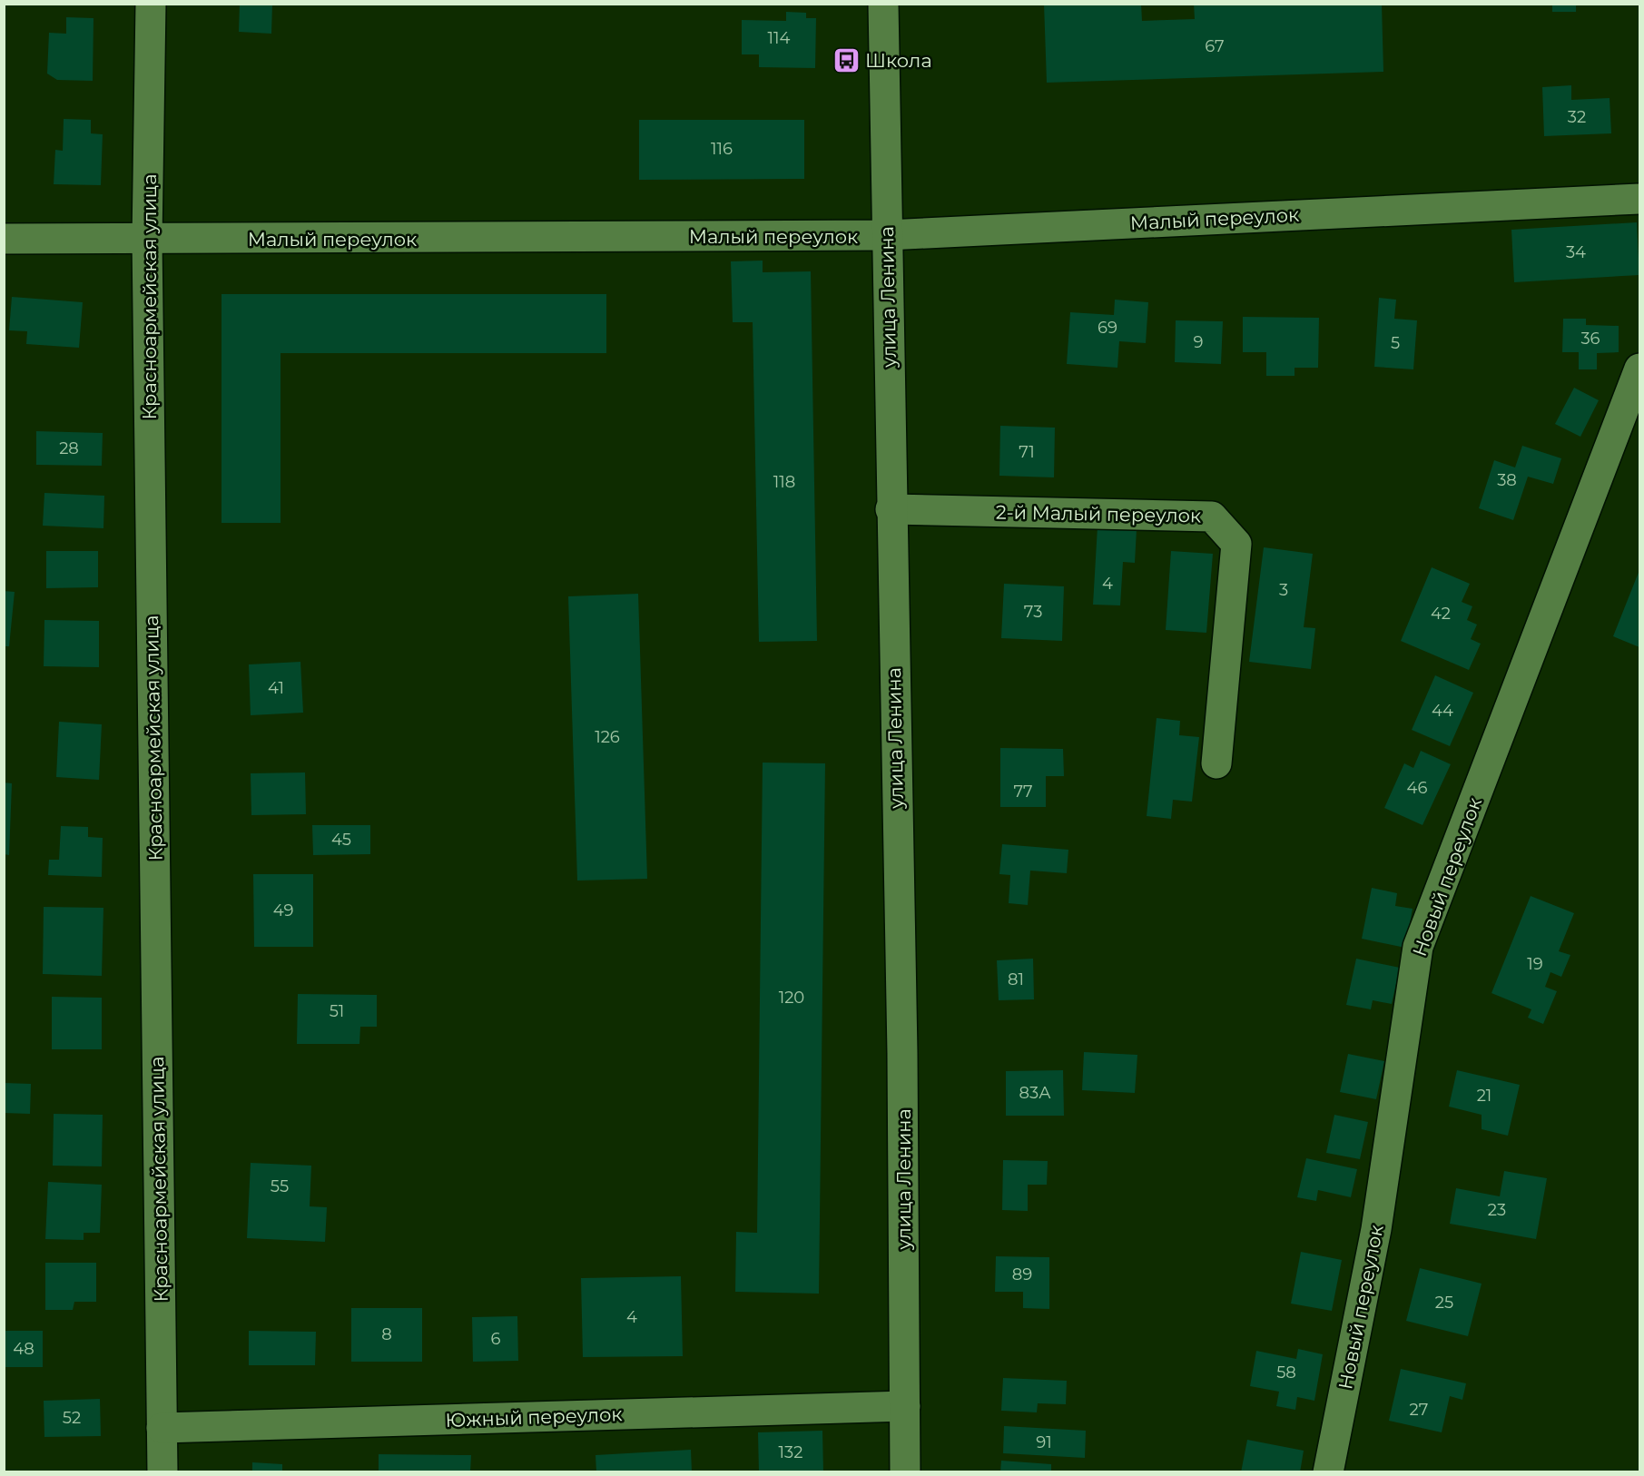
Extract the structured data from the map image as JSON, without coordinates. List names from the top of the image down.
{
  "streets": {
    "street": [
      "Малый переулок",
      "Красноармейская улица",
      "улица Ленина",
      "2-й Малый переулок",
      "Новый переулок",
      "Южный переулок"
    ]
  },
  "crossings": [
    ["Малый переулок", "Красноармейская улица"],
    ["Малый переулок", "улица Ленина"],
    ["Красноармейская улица", "Южный переулок"],
    ["улица Ленина", "2-й Малый переулок"],
    ["улица Ленина", "Южный переулок"]
  ],
  "places": {
    "bus stop": ["Школа"]
  },
  "house_numbers": [
    "114",
    "67",
    "32",
    "116",
    "34",
    "69",
    "36",
    "9",
    "5",
    "28",
    "71",
    "38",
    "118",
    "4",
    "3",
    "73",
    "42",
    "41",
    "44",
    "126",
    "46",
    "77",
    "45",
    "49",
    "19",
    "81",
    "120",
    "51",
    "83А",
    "21",
    "55",
    "23",
    "89",
    "25",
    "4",
    "8",
    "6",
    "48",
    "58",
    "27",
    "52",
    "91",
    "132"
  ]
}
